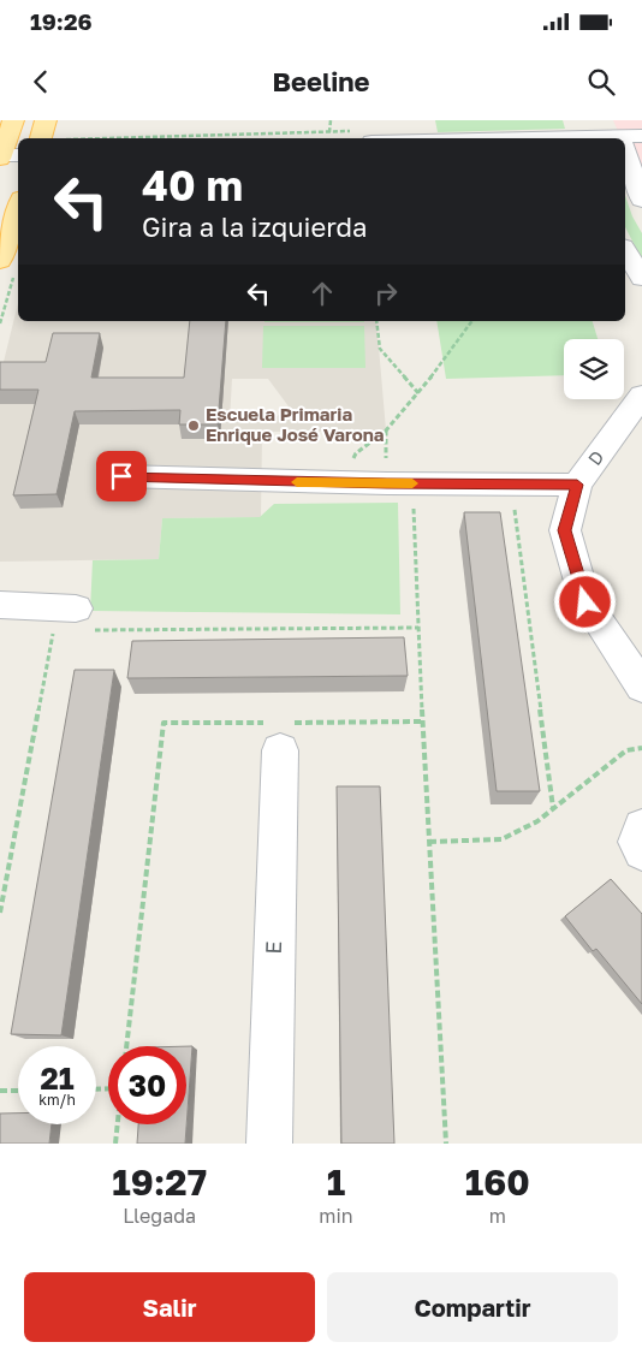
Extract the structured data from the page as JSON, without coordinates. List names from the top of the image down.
{
  "streets": {
    "street": ["D", "E"]
  },
  "places": ["Escuela Primaria Enrique José Varona"],
  "page": {
    "status": "19:26",
    "header": "Beeline",
    "turn": ["40 m", "Gira a la izquierda"],
    "speed": "21 km/h",
    "limit": "30",
    "eta": [
      "19:27",
      "Llegada",
      "1",
      "min",
      "160",
      "m"
    ],
    "buttons": ["Salir", "Compartir"]
  }
}
